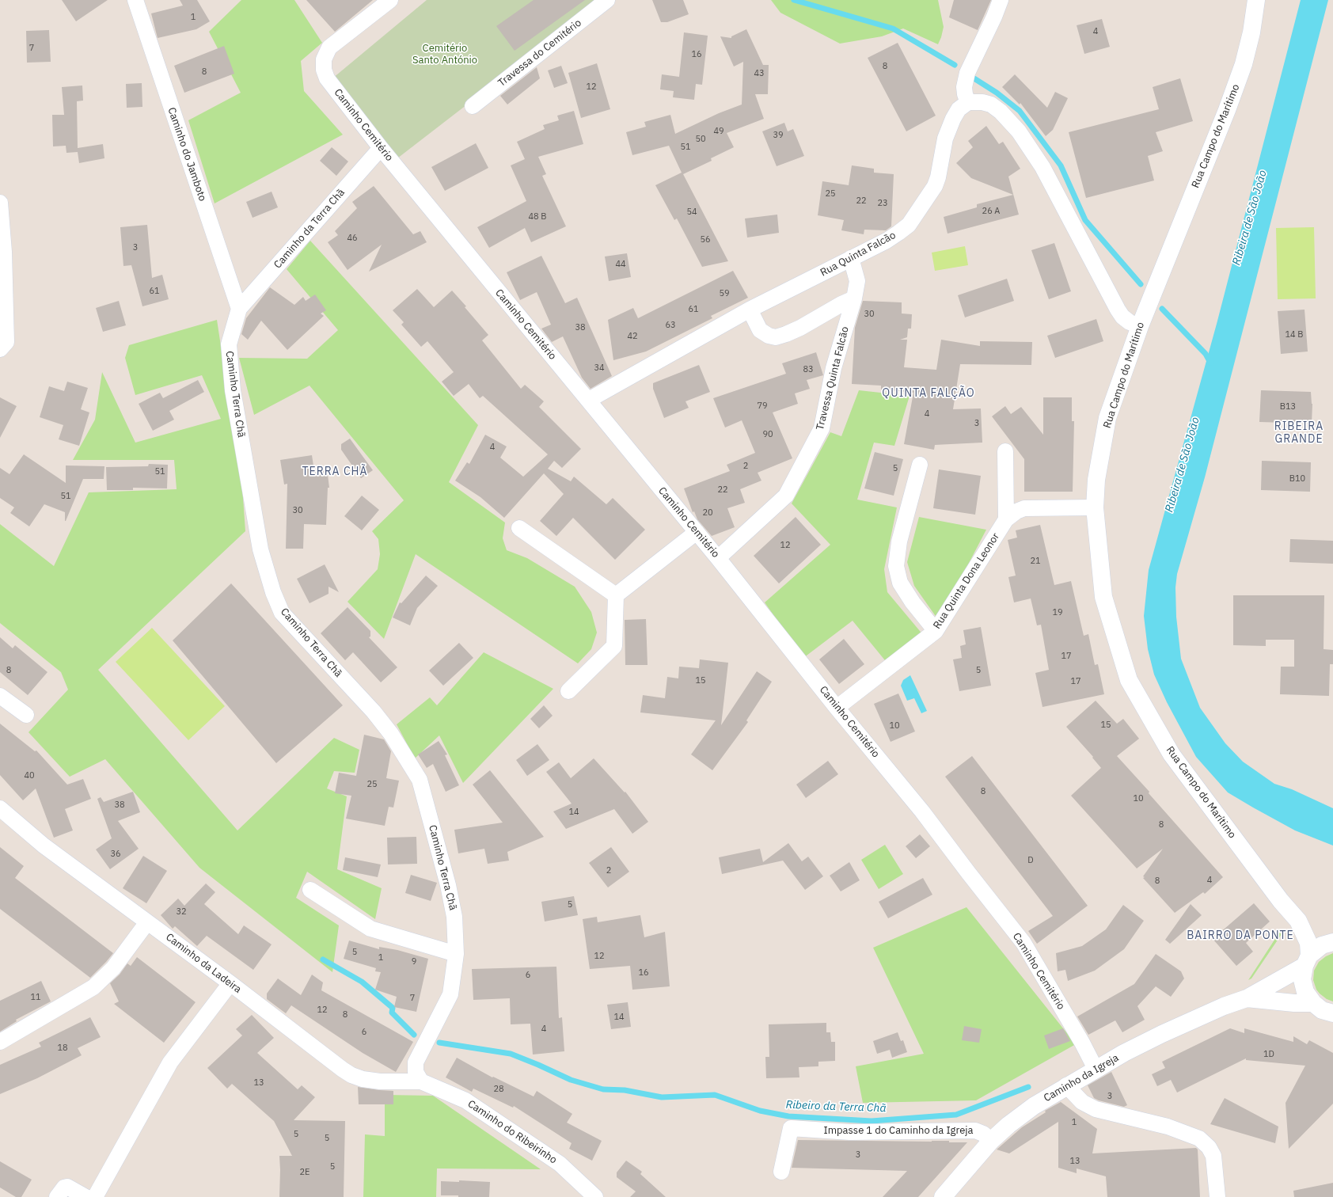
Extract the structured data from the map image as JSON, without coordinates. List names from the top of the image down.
{
  "streets": {
    "main road": ["Rua Campo do Marítimo", "Caminho da Igreja"],
    "street": [
      "Travessa do Cemitério",
      "Caminho Cemitério",
      "Caminho do Jamboto",
      "Caminho da Terra Chã",
      "Rua Quinta Falcão",
      "Travessa Quinta Falcão",
      "Caminho Terra Chã",
      "Rua Quinta Dona Leonor",
      "Caminho da Ladeira",
      "Impasse 1 do Caminho da Igreja",
      "Caminho do Ribeirinho"
    ]
  },
  "crossings": [
    ["Caminho Cemitério", "Caminho da Terra Chã"],
    ["Caminho Cemitério", "Rua Quinta Falcão"],
    ["Caminho Cemitério", "Travessa Quinta Falcão"],
    ["Caminho Cemitério", "Rua Quinta Dona Leonor"],
    ["Caminho Cemitério", "Caminho da Igreja"],
    ["Rua Campo do Marítimo", "Rua Quinta Dona Leonor"],
    ["Rua Campo do Marítimo", "Caminho da Igreja"],
    ["Caminho do Jamboto", "Caminho da Terra Chã"],
    ["Caminho do Jamboto", "Caminho Terra Chã"],
    ["Caminho da Terra Chã", "Caminho Terra Chã"],
    ["Rua Quinta Falcão", "Travessa Quinta Falcão"],
    ["Caminho Terra Chã", "Caminho da Ladeira"],
    ["Caminho Terra Chã", "Caminho do Ribeirinho"],
    ["Caminho da Ladeira", "Caminho do Ribeirinho"],
    ["Caminho da Igreja", "Impasse 1 do Caminho da Igreja"]
  ],
  "districts": [
    "QUINTA FALÇÃO",
    "RIBEIRA GRANDE",
    "TERRA CHÃ",
    "BAIRRO DA PONTE"
  ],
  "water": ["Ribeira de São João", "Ribeiro da Terra Chã"],
  "parks": ["Cemitério Santo António"],
  "house_numbers": [
    "1",
    "4",
    "7",
    "16",
    "8",
    "8",
    "43",
    "12",
    "49",
    "39",
    "50",
    "51",
    "25",
    "22",
    "23",
    "26 A",
    "54",
    "48 B",
    "46",
    "56",
    "3",
    "44",
    "61",
    "59",
    "61",
    "30",
    "63",
    "38",
    "14 B",
    "42",
    "34",
    "83",
    "79",
    "B13",
    "4",
    "3",
    "90",
    "4",
    "2",
    "5",
    "51",
    "B10",
    "22",
    "51",
    "30",
    "20",
    "12",
    "21",
    "19",
    "17",
    "8",
    "5",
    "15",
    "17",
    "15",
    "10",
    "40",
    "25",
    "8",
    "10",
    "38",
    "14",
    "8",
    "36",
    "D",
    "2",
    "4",
    "8",
    "5",
    "32",
    "5",
    "12",
    "1",
    "9",
    "16",
    "6",
    "11",
    "7",
    "12",
    "8",
    "14",
    "4",
    "6",
    "18",
    "1D",
    "13",
    "28",
    "3",
    "1",
    "5",
    "5",
    "3",
    "13",
    "5",
    "2E"
  ]
}
